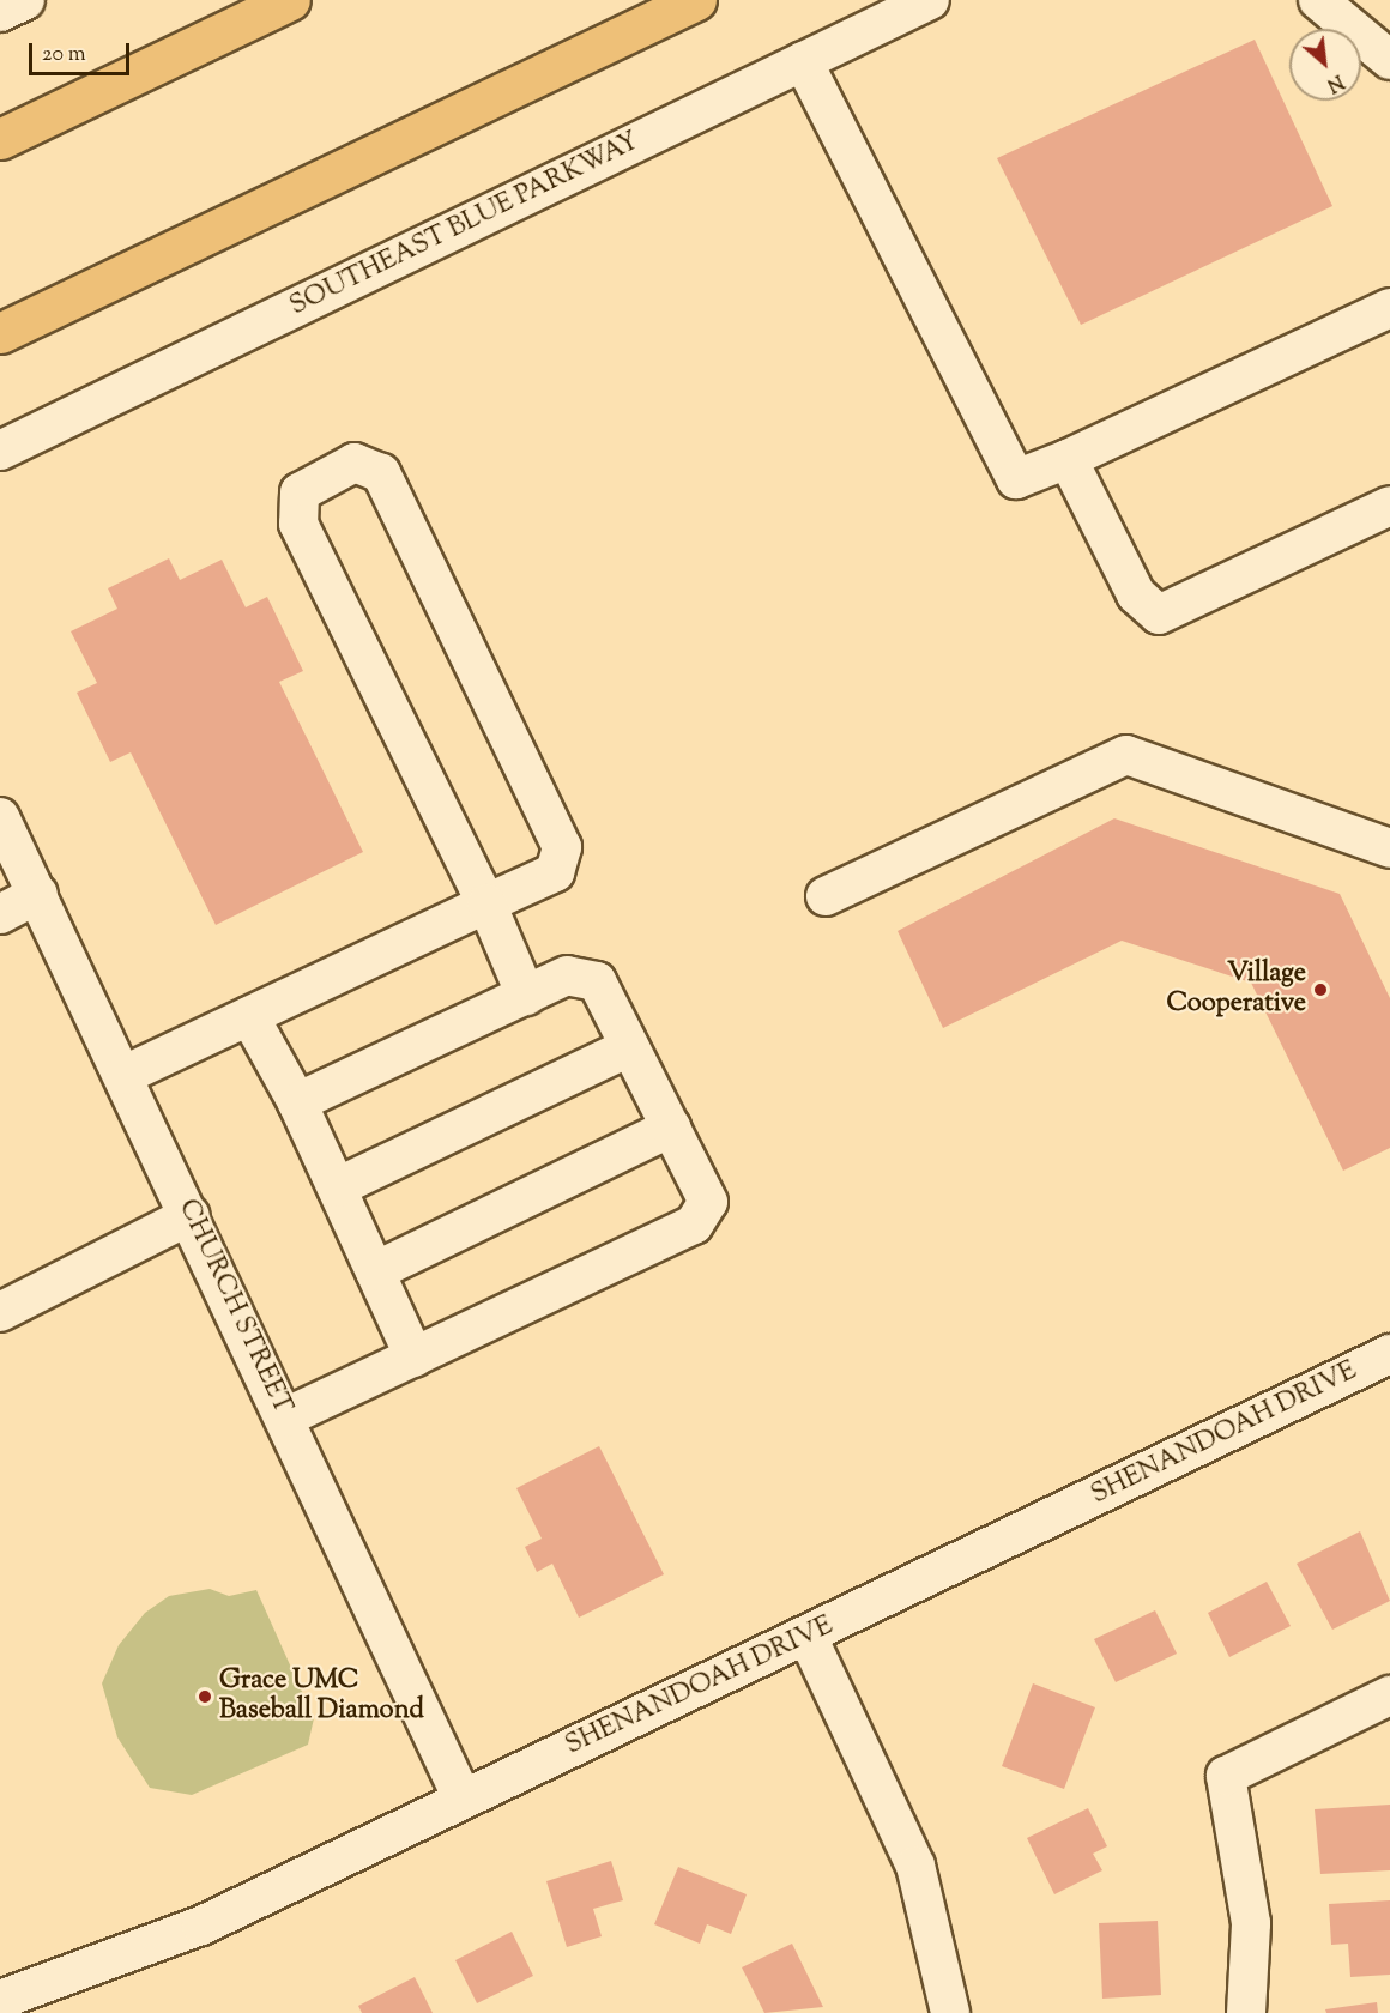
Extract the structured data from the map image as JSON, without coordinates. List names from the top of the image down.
{
  "streets": {
    "street": ["SOUTHEAST BLUE PARKWAY", "CHURCH STREET", "SHENANDOAH DRIVE"]
  },
  "crossings": [
    ["CHURCH STREET", "SHENANDOAH DRIVE"]
  ],
  "places": ["Village Cooperative", "Grace UMC Baseball Diamond"],
  "scale_bar": "20 m",
  "north": "bottom right"
}
